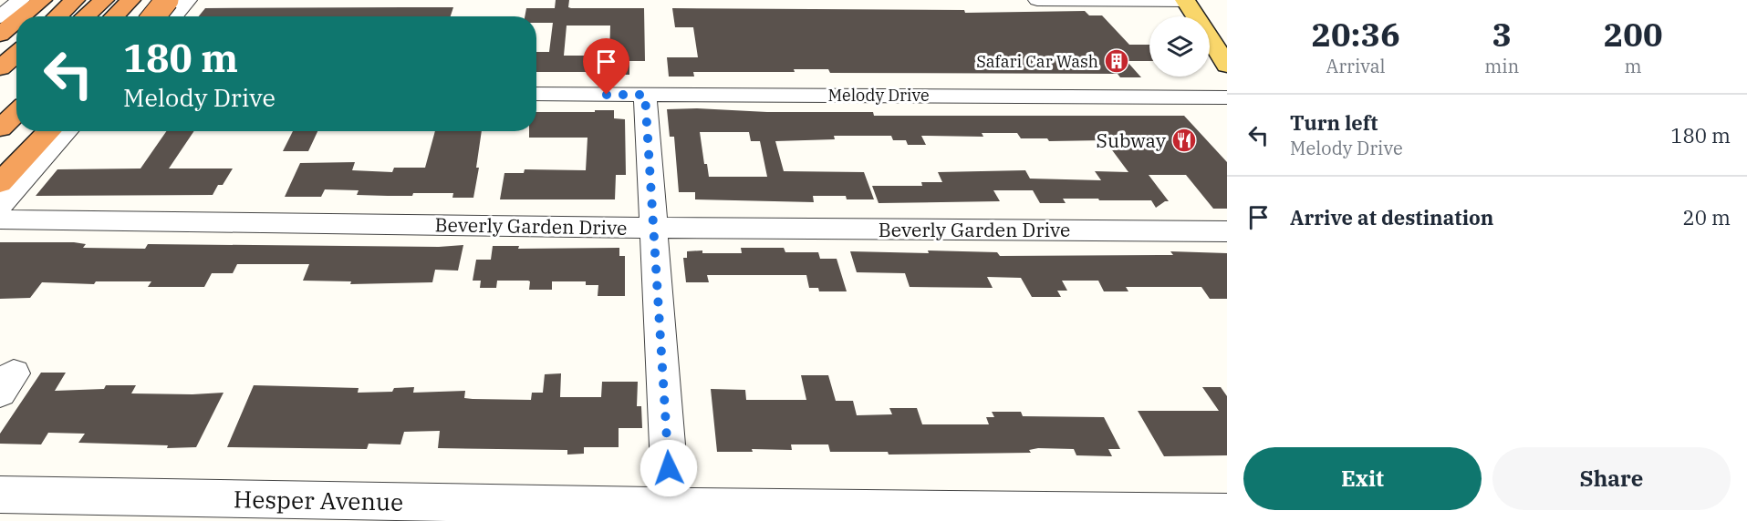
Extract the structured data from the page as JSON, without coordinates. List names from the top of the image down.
{
  "streets": {
    "street": ["Melody Drive", "Beverly Garden Drive", "Hesper Avenue"]
  },
  "places": {
    "building": ["Safari Car Wash"],
    "restaurant": ["Subway"]
  },
  "page": {
    "eta": [
      "20:36",
      "Arrival",
      "3",
      "min",
      "200",
      "m"
    ],
    "turn": ["180 m", "Melody Drive"],
    "list": [
      {
        "name": "Turn left",
        "note": "Melody Drive",
        "value": "180 m"
      },
      {
        "name": "Arrive at destination",
        "value": "20 m"
      }
    ],
    "buttons": ["Exit", "Share"]
  }
}
